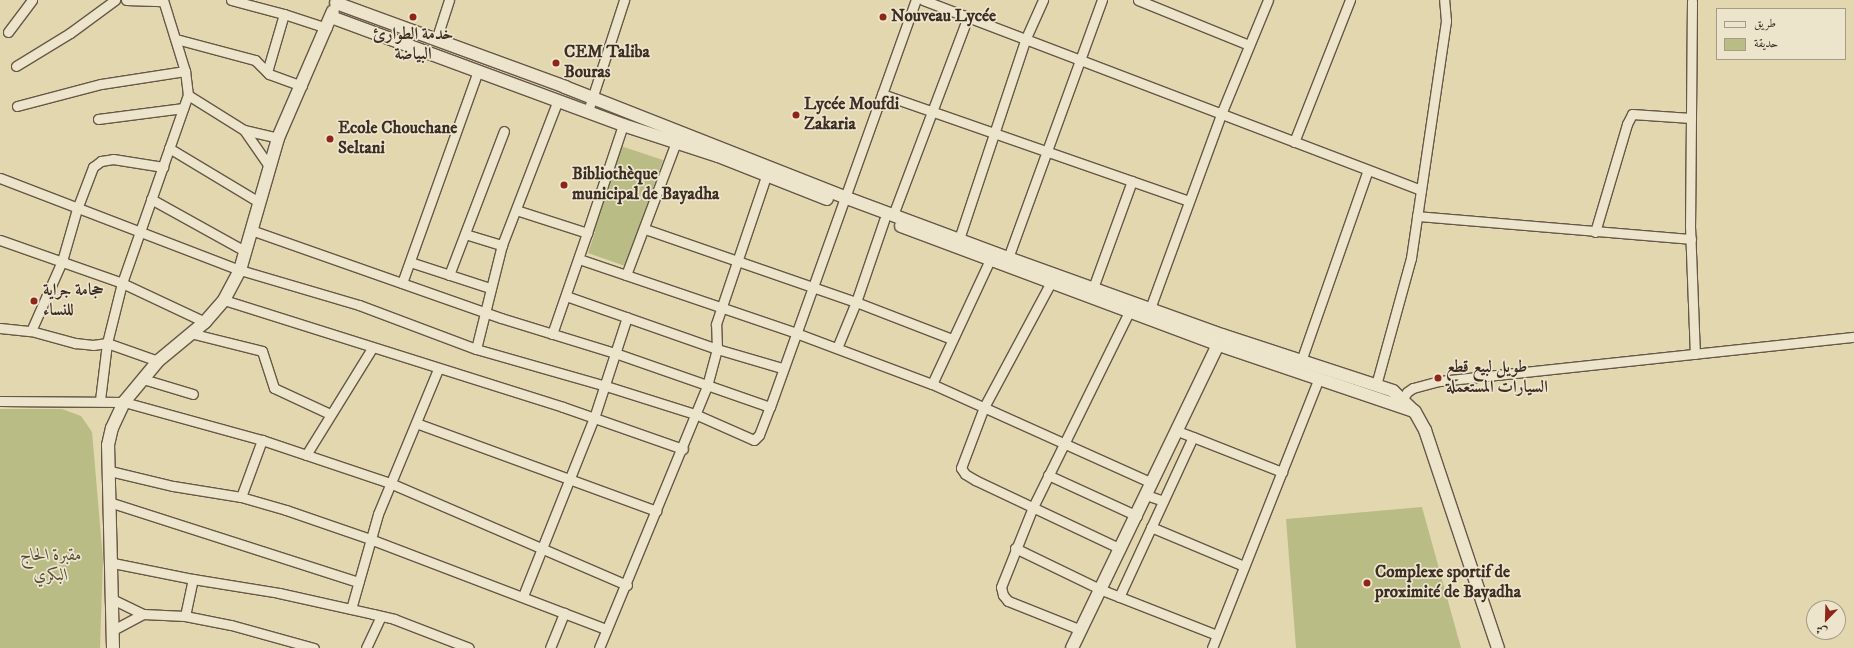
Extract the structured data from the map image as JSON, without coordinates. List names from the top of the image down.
{
  "parks": ["مقبرة الحاج البكري"],
  "places": [
    "خدمة الطوارئ البياضة",
    "Nouveau Lycée",
    "CEM Taliba Bouras",
    "Lycée Moufdi Zakaria",
    "Ecole Chouchane Seltani",
    "Bibliothèque municipal de Bayadha",
    "حجامة جراية للنساء",
    "طويل لبيع قطع السيارات المستعملة",
    "Complexe sportif de proximité de Bayadha"
  ],
  "legend": ["طريق", "حديقة"],
  "north": "bottom left"
}
